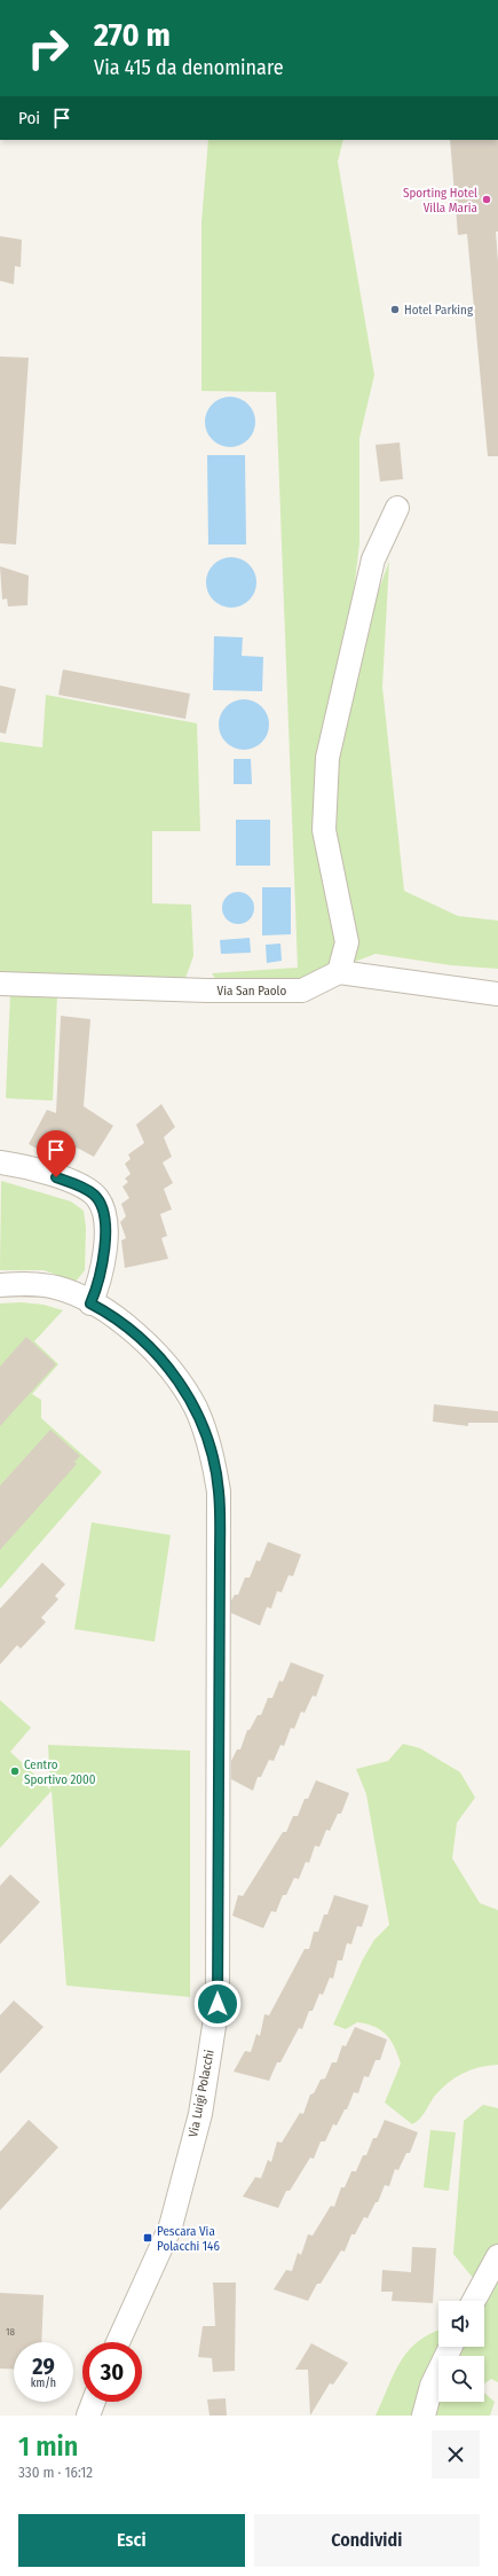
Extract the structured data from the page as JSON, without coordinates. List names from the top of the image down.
{
  "streets": {
    "street": ["Via San Paolo", "Via Luigi Polacchi"]
  },
  "places": {
    "other": ["Sporting Hotel Villa Maria", "Hotel Parking", "Centro Sportivo 2000"],
    "transit": ["Pescara Via Polacchi 146"]
  },
  "house_numbers": ["18"],
  "page": {
    "turn": ["270 m", "Via 415 da denominare"],
    "then": "Poi",
    "speed": "29 km/h",
    "limit": "30",
    "heading": ["1 min", "330 m · 16:12"],
    "buttons": ["Esci", "Condividi"]
  }
}
